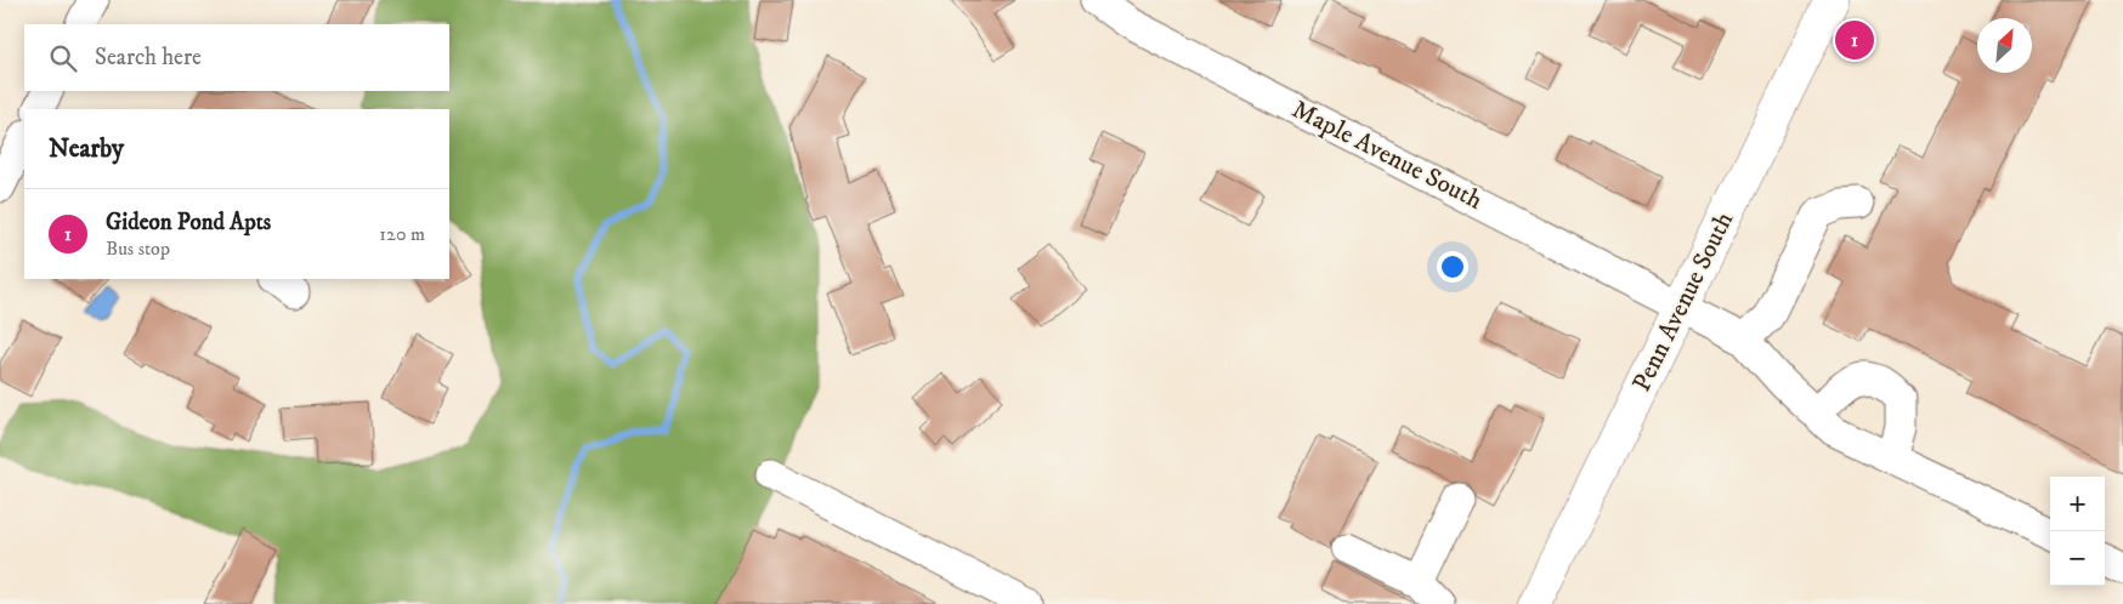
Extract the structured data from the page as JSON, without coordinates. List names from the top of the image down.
{
  "streets": {
    "main road": ["Penn Avenue South"],
    "street": ["Maple Avenue South"]
  },
  "crossings": [
    ["Maple Avenue South", "Penn Avenue South"]
  ],
  "north": "top right",
  "page": {
    "pins": "1",
    "search": "Search here",
    "heading": "Nearby",
    "list": [
      {
        "mark": "1",
        "name": "Gideon Pond Apts",
        "note": "Bus stop",
        "value": "120 m"
      }
    ],
    "map_buttons": ["+", "−"]
  }
}
